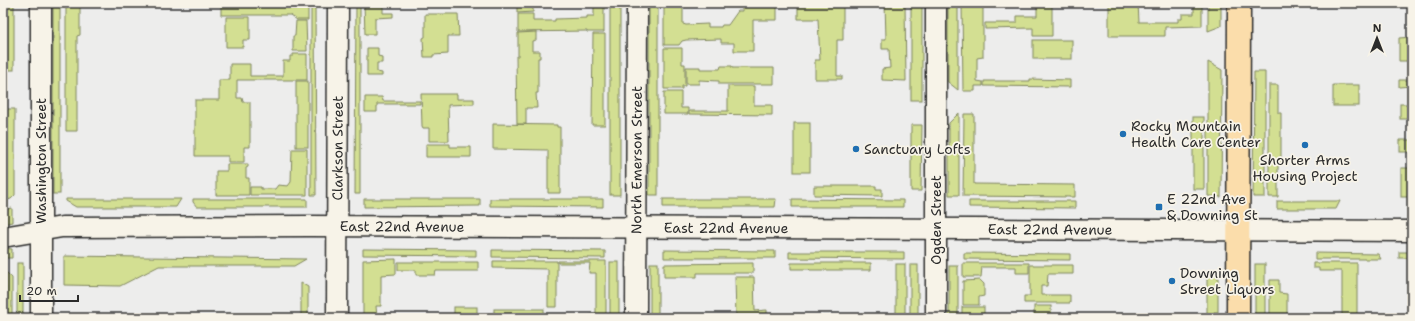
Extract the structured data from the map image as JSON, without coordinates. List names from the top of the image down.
{
  "streets": {
    "street": [
      "Clarkson Street",
      "North Emerson Street",
      "Washington Street",
      "Ogden Street",
      "East 22nd Avenue"
    ]
  },
  "crossings": [
    ["Clarkson Street", "East 22nd Avenue"],
    ["North Emerson Street", "East 22nd Avenue"],
    ["Washington Street", "East 22nd Avenue"],
    ["Ogden Street", "East 22nd Avenue"]
  ],
  "places": {
    "other": [
      "Rocky Mountain Health Care Center",
      "Shorter Arms Housing Project",
      "Sanctuary Lofts",
      "Downing Street Liquors"
    ],
    "transit": ["E 22nd Ave & Downing St"]
  },
  "scale_bar": "20 m",
  "north": "top"
}
